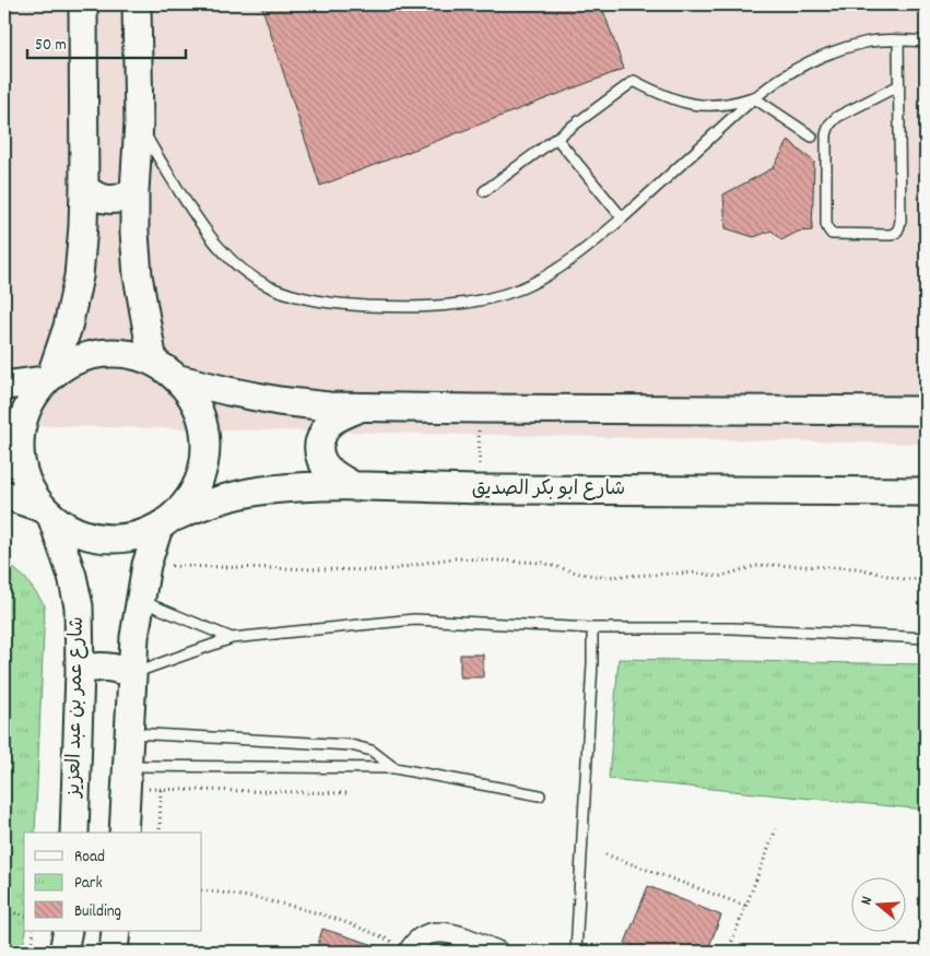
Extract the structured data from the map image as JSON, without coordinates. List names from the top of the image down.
{
  "streets": {
    "main road": ["شارع ابو بكر الصديق", "شارع عمر بن عبد العزيز"]
  },
  "crossings": [
    ["شارع ابو بكر الصديق", "شارع عمر بن عبد العزيز"]
  ],
  "legend": ["Road", "Park", "Building"],
  "scale_bar": "50 m",
  "north": "left"
}
